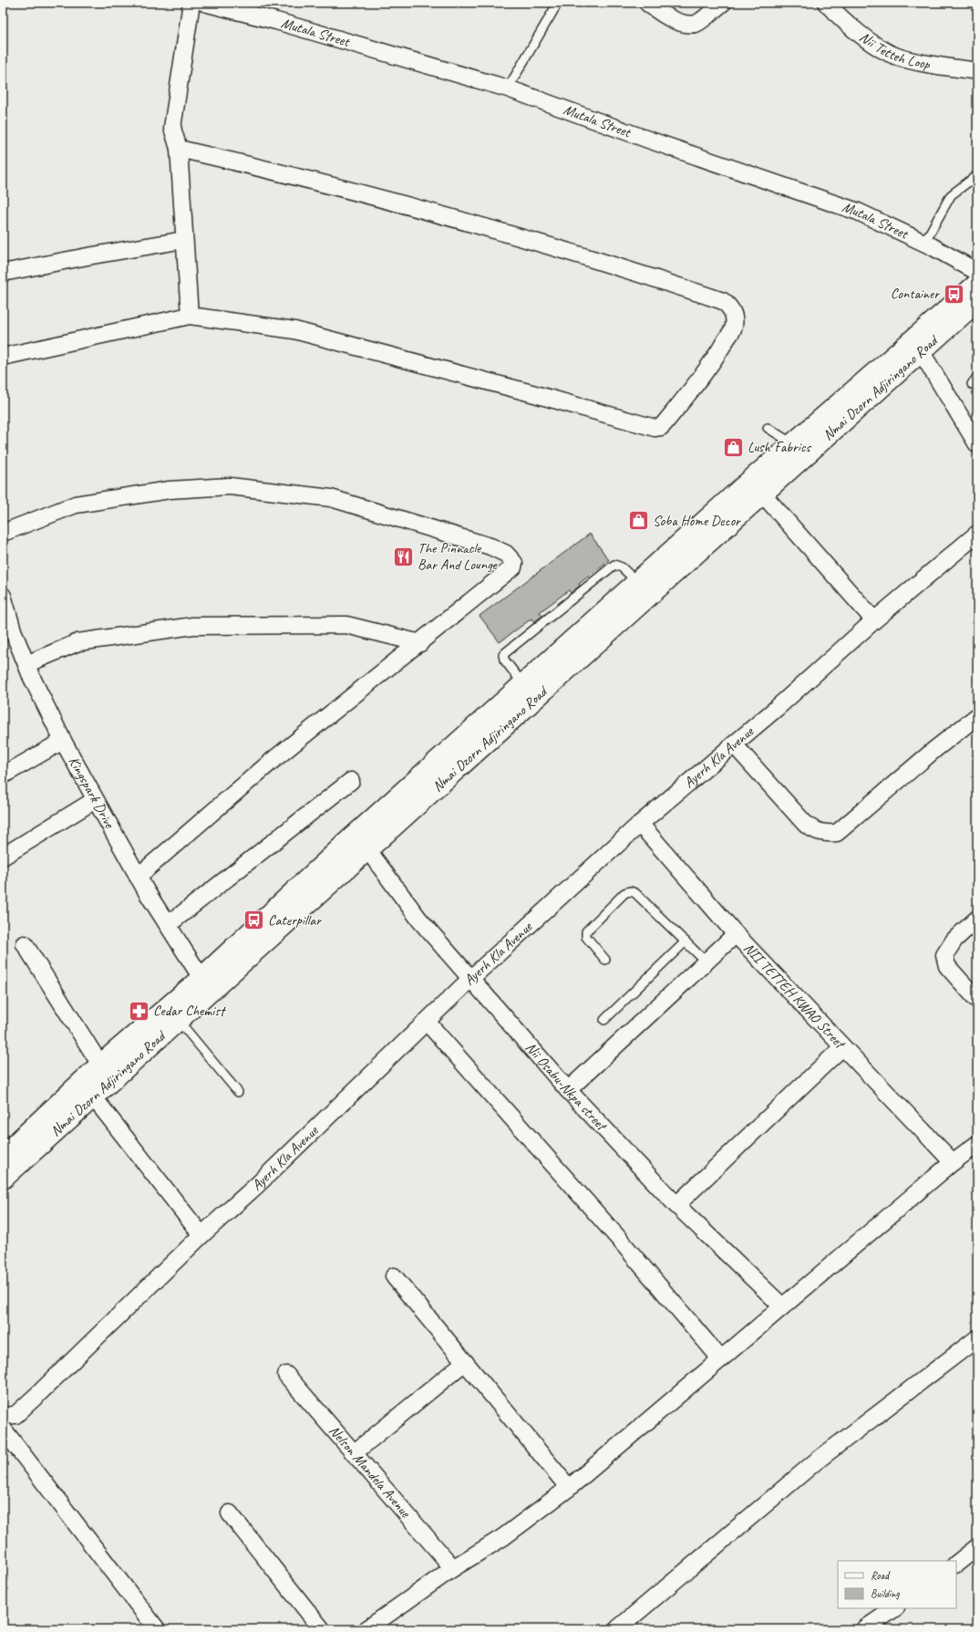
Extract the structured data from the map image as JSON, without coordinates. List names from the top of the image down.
{
  "streets": {
    "main road": ["Nmai Dzorn Adjiringano Road"],
    "street": [
      "Mutala Street",
      "Nii Tetteh Loop",
      "Ayerh Kla Avenue",
      "Kingspark Drive",
      "NII TETTEH KWAO Street",
      "Nii Osabu-Nkpa street",
      "Nelson Mandela Avenue"
    ]
  },
  "crossings": [
    ["Nmai Dzorn Adjiringano Road", "Kingspark Drive"],
    ["Nmai Dzorn Adjiringano Road", "Nii Osabu-Nkpa street"],
    ["Ayerh Kla Avenue", "NII TETTEH KWAO Street"],
    ["Ayerh Kla Avenue", "Nii Osabu-Nkpa street"]
  ],
  "places": {
    "bus stop": ["Container", "Caterpillar"],
    "shop": ["Lush Fabrics", "Soba Home Decor"],
    "restaurant": ["The Pinnacle Bar And Lounge"],
    "pharmacy": ["Cedar Chemist"]
  },
  "legend": ["Road", "Building"]
}
